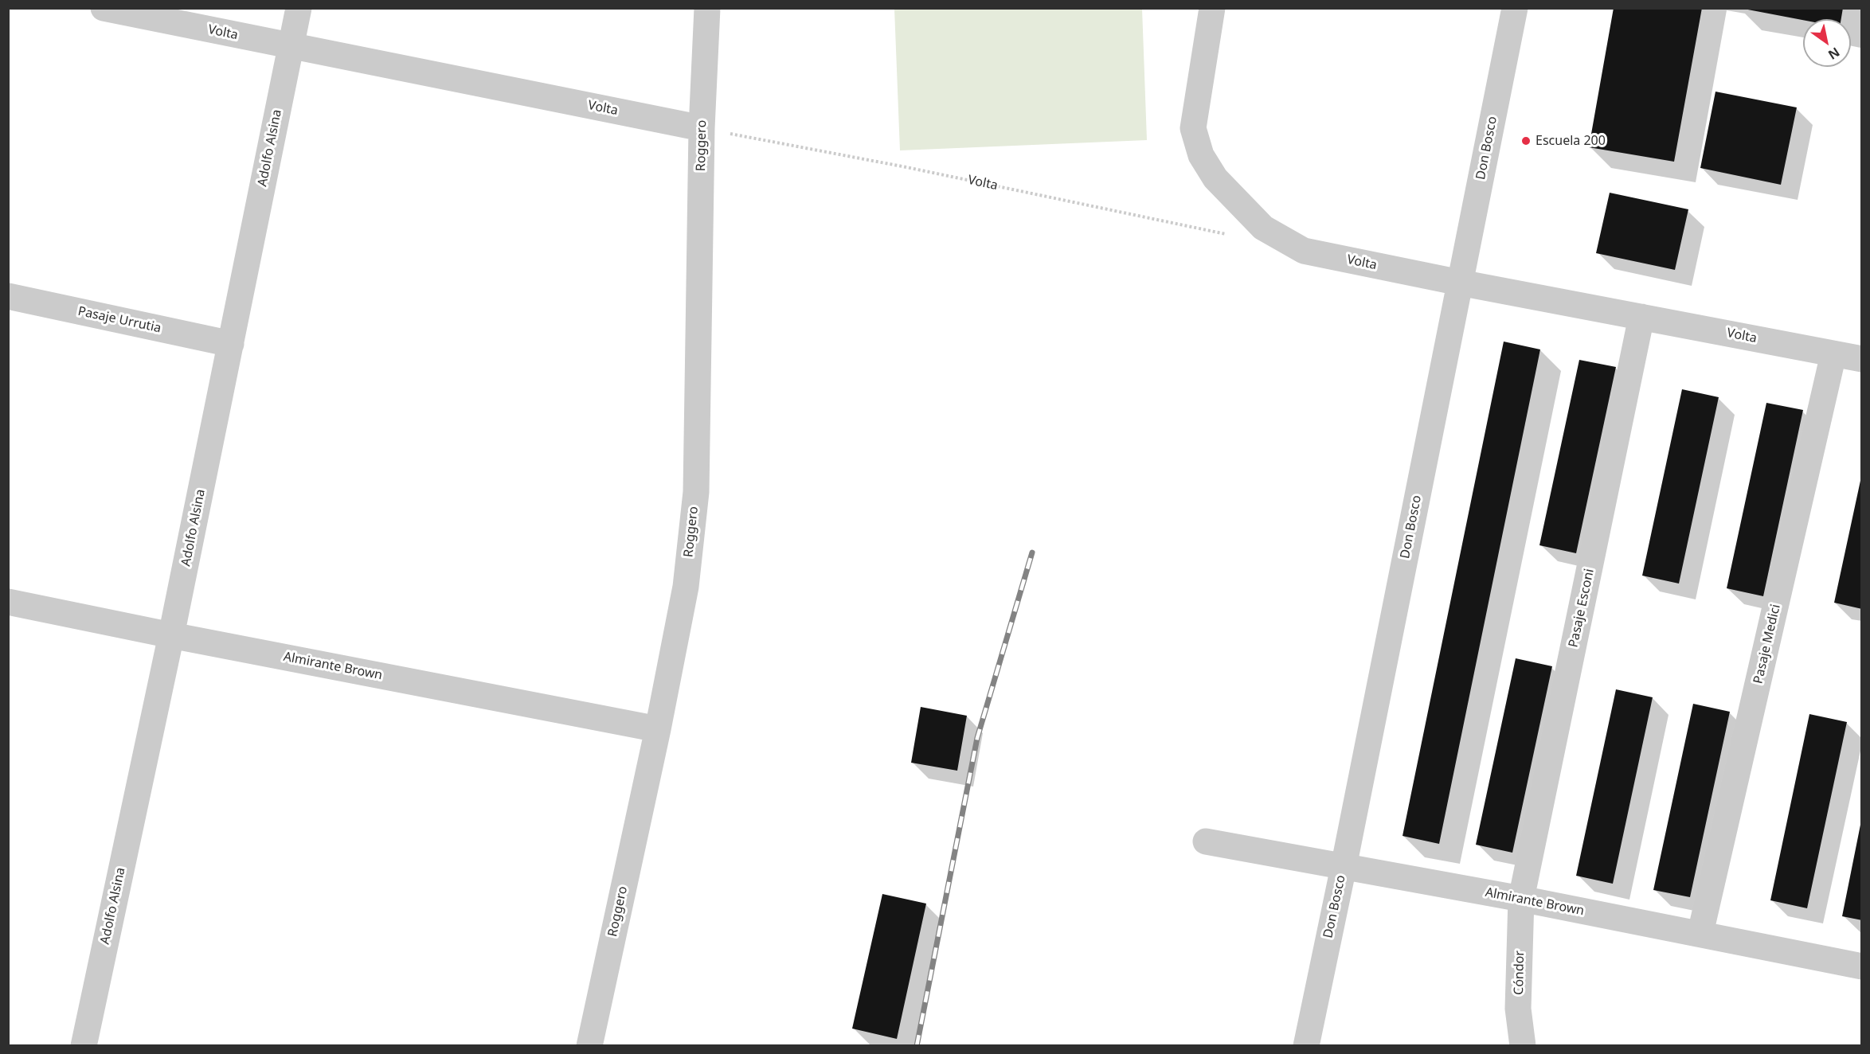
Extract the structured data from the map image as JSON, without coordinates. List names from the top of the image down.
{
  "streets": {
    "street": [
      "Volta",
      "Roggero",
      "Adolfo Alsina",
      "Don Bosco",
      "Pasaje Urrutia",
      "Pasaje Esconi",
      "Pasaje Medici",
      "Almirante Brown",
      "Cóndor"
    ]
  },
  "crossings": [
    ["Volta", "Roggero"],
    ["Volta", "Adolfo Alsina"],
    ["Volta", "Don Bosco"],
    ["Volta", "Pasaje Esconi"],
    ["Volta", "Pasaje Medici"],
    ["Roggero", "Almirante Brown"],
    ["Adolfo Alsina", "Pasaje Urrutia"],
    ["Adolfo Alsina", "Almirante Brown"],
    ["Don Bosco", "Almirante Brown"],
    ["Pasaje Esconi", "Almirante Brown"],
    ["Pasaje Esconi", "Cóndor"],
    ["Pasaje Medici", "Almirante Brown"],
    ["Almirante Brown", "Cóndor"]
  ],
  "places": ["Escuela 200"],
  "north": "bottom right"
}
